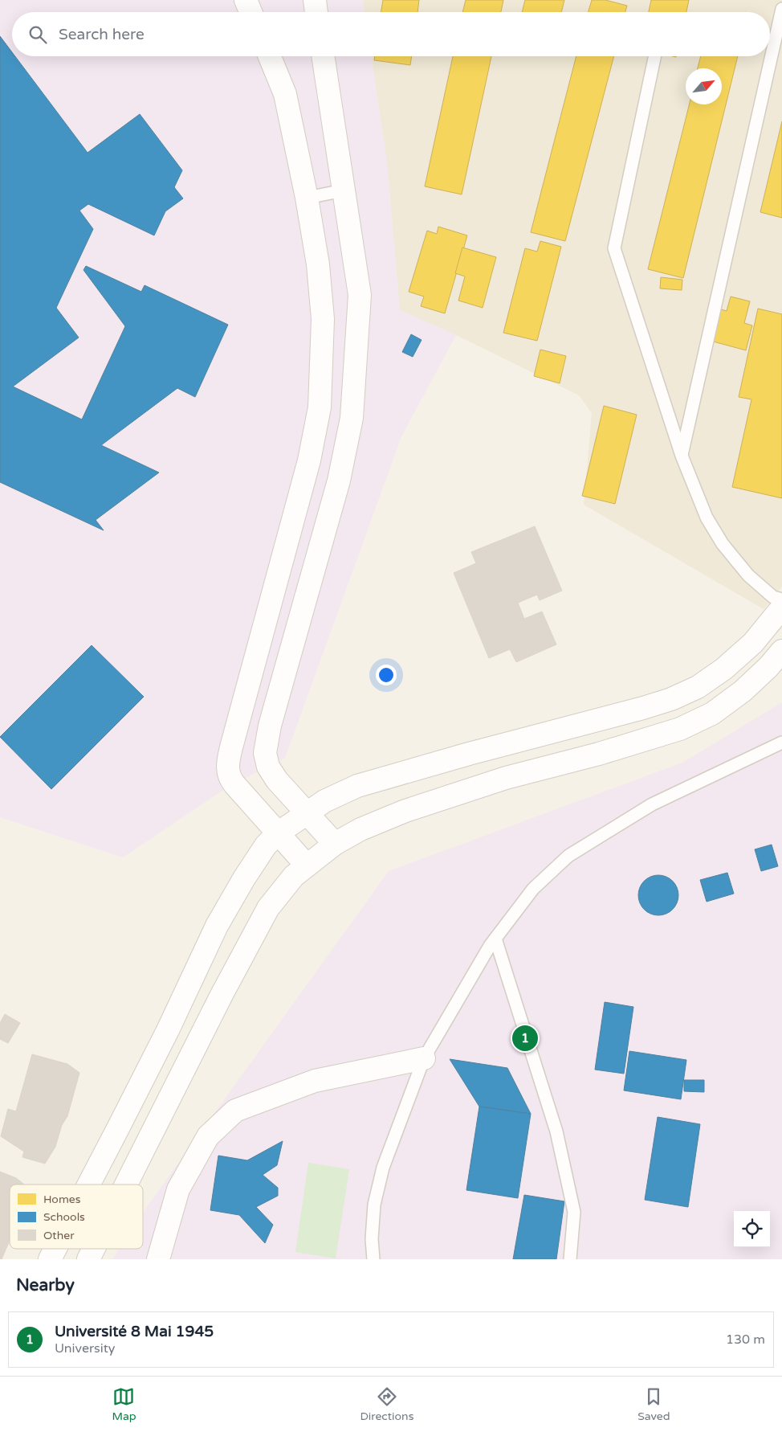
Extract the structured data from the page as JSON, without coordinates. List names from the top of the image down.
{
  "legend": ["Homes", "Schools", "Other"],
  "north": "top right",
  "page": {
    "search": "Search here",
    "pins": "1",
    "heading": "Nearby",
    "list": [
      {
        "mark": "1",
        "name": "Université 8 Mai 1945",
        "note": "University",
        "value": "130 m"
      }
    ],
    "nav": ["Map", "Directions", "Saved"]
  }
}
